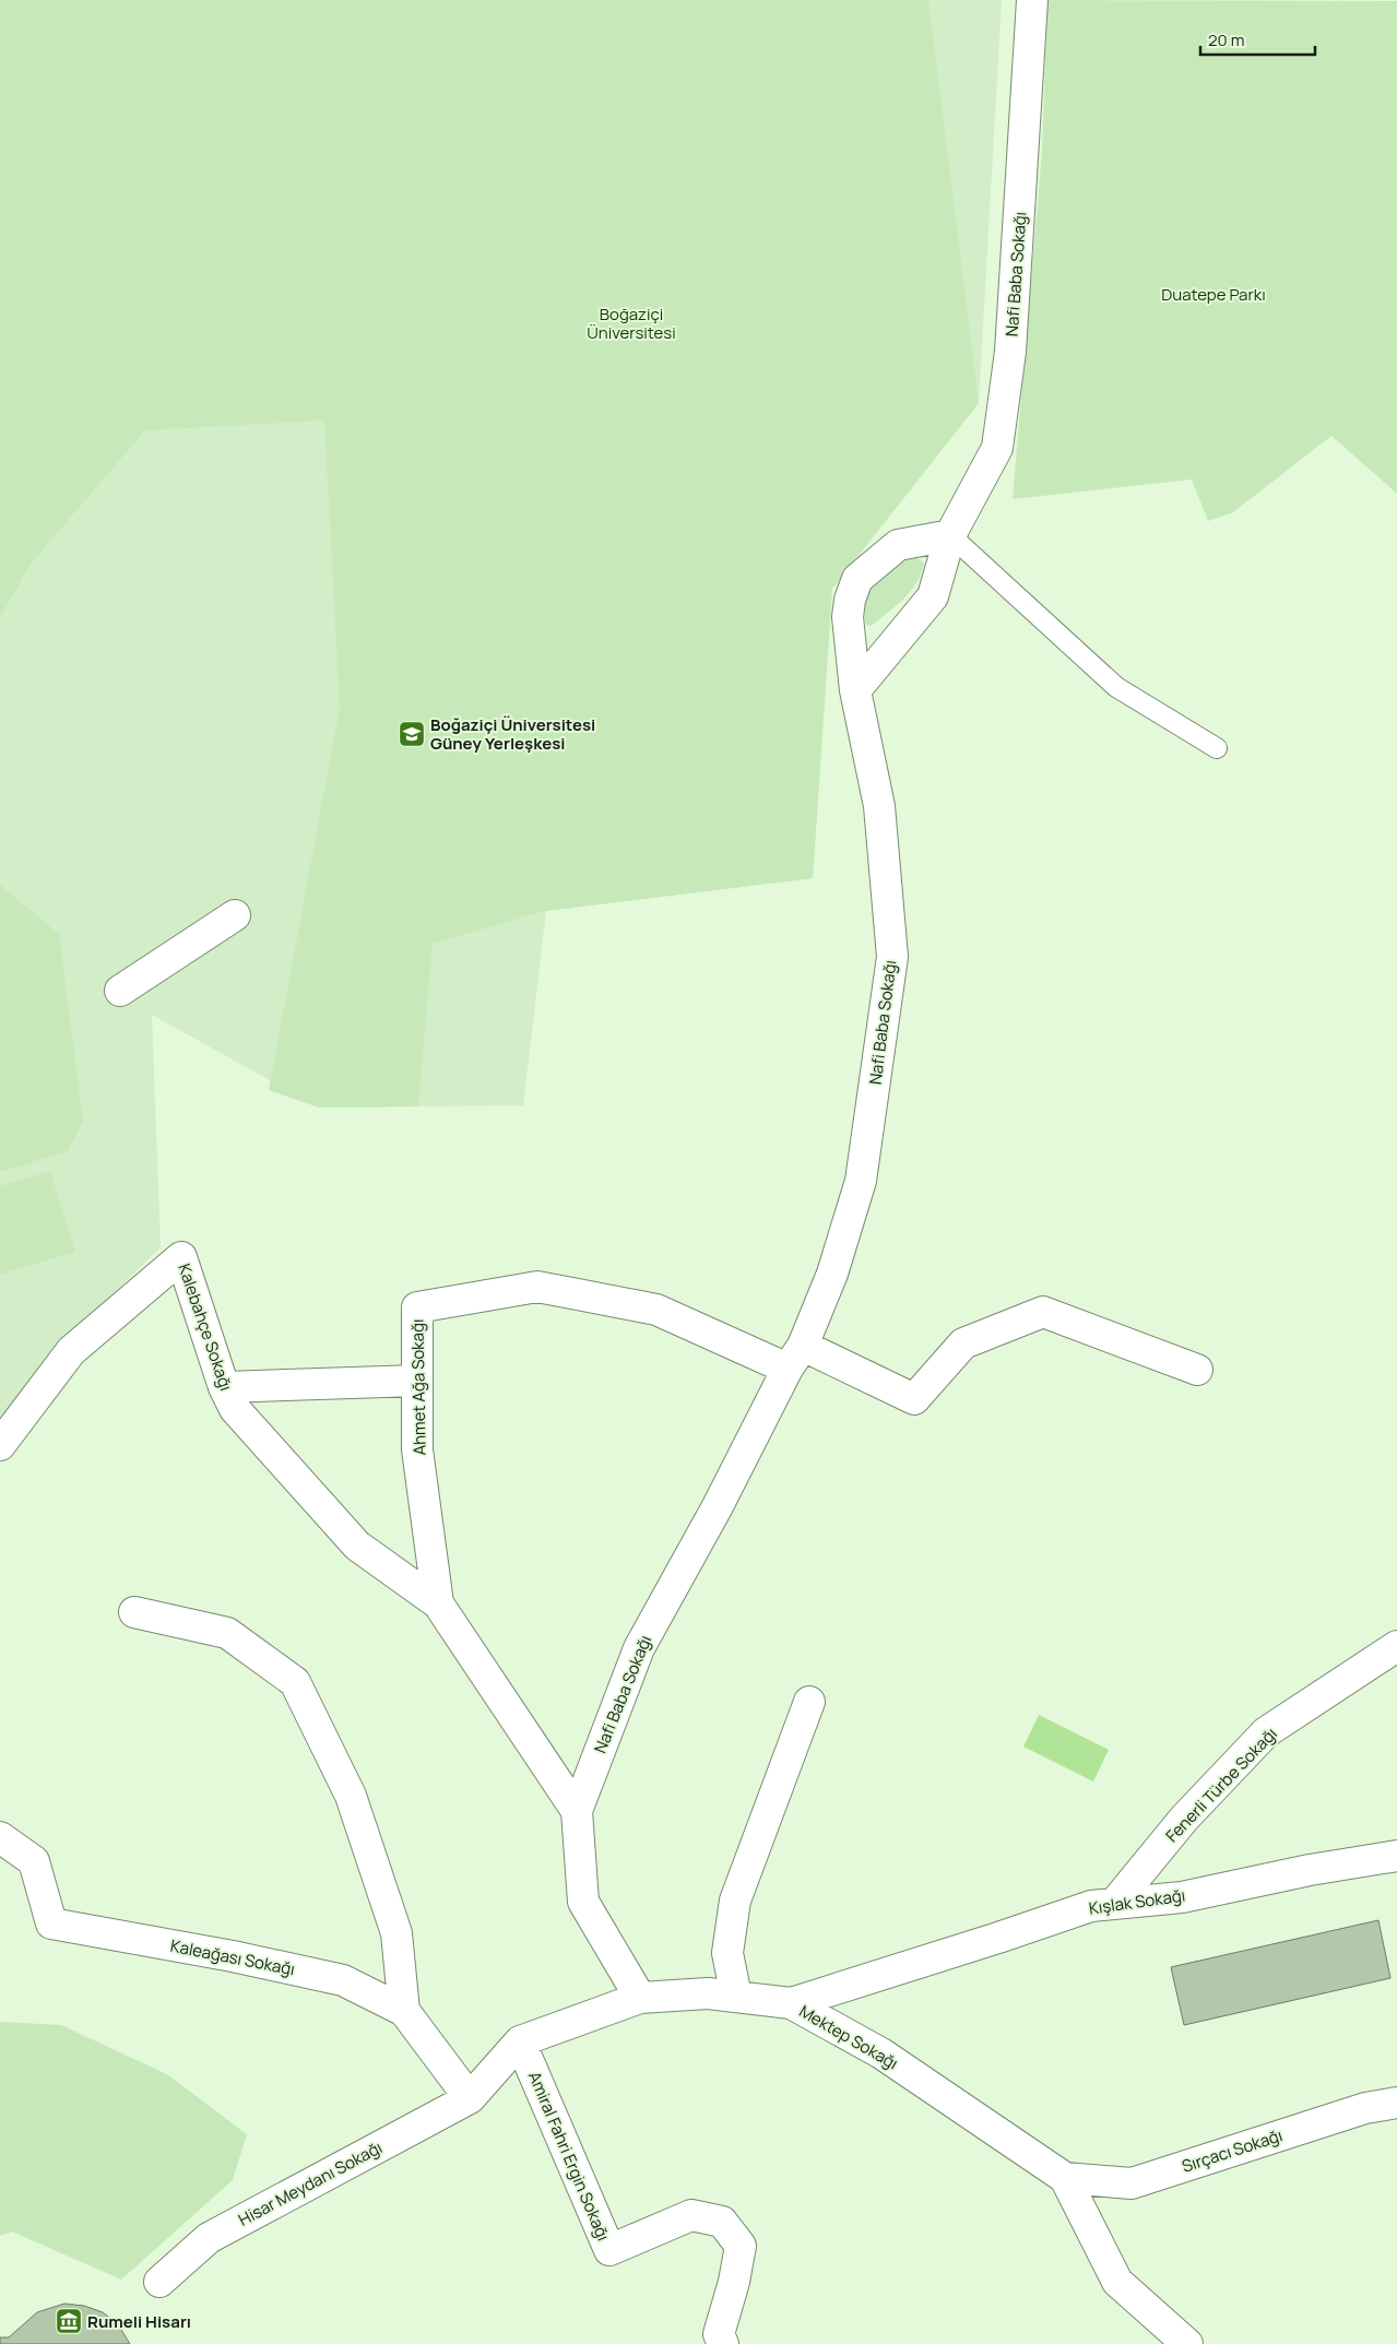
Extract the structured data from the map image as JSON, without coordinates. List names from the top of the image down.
{
  "streets": {
    "street": [
      "Nafi Baba Sokağı",
      "Kalebahçe Sokağı",
      "Ahmet Ağa Sokağı",
      "Fenerli Türbe Sokağı",
      "Kışlak Sokağı",
      "Kaleağası Sokağı",
      "Mektep Sokağı",
      "Sırçacı Sokağı",
      "Amiral Fahri Ergin Sokağı",
      "Hisar Meydanı Sokağı"
    ]
  },
  "crossings": [
    ["Nafi Baba Sokağı", "Ahmet Ağa Sokağı"],
    ["Nafi Baba Sokağı", "Mektep Sokağı"],
    ["Kalebahçe Sokağı", "Ahmet Ağa Sokağı"],
    ["Fenerli Türbe Sokağı", "Kışlak Sokağı"],
    ["Kışlak Sokağı", "Mektep Sokağı"],
    ["Kaleağası Sokağı", "Mektep Sokağı"],
    ["Kaleağası Sokağı", "Hisar Meydanı Sokağı"],
    ["Mektep Sokağı", "Sırçacı Sokağı"],
    ["Mektep Sokağı", "Amiral Fahri Ergin Sokağı"],
    ["Mektep Sokağı", "Hisar Meydanı Sokağı"]
  ],
  "parks": ["Duatepe Parkı", "Boğaziçi Üniversitesi"],
  "places": {
    "school or university": ["Boğaziçi Üniversitesi Güney Yerleşkesi"],
    "museum": ["Rumeli Hisarı"]
  },
  "scale_bar": "20 m"
}
